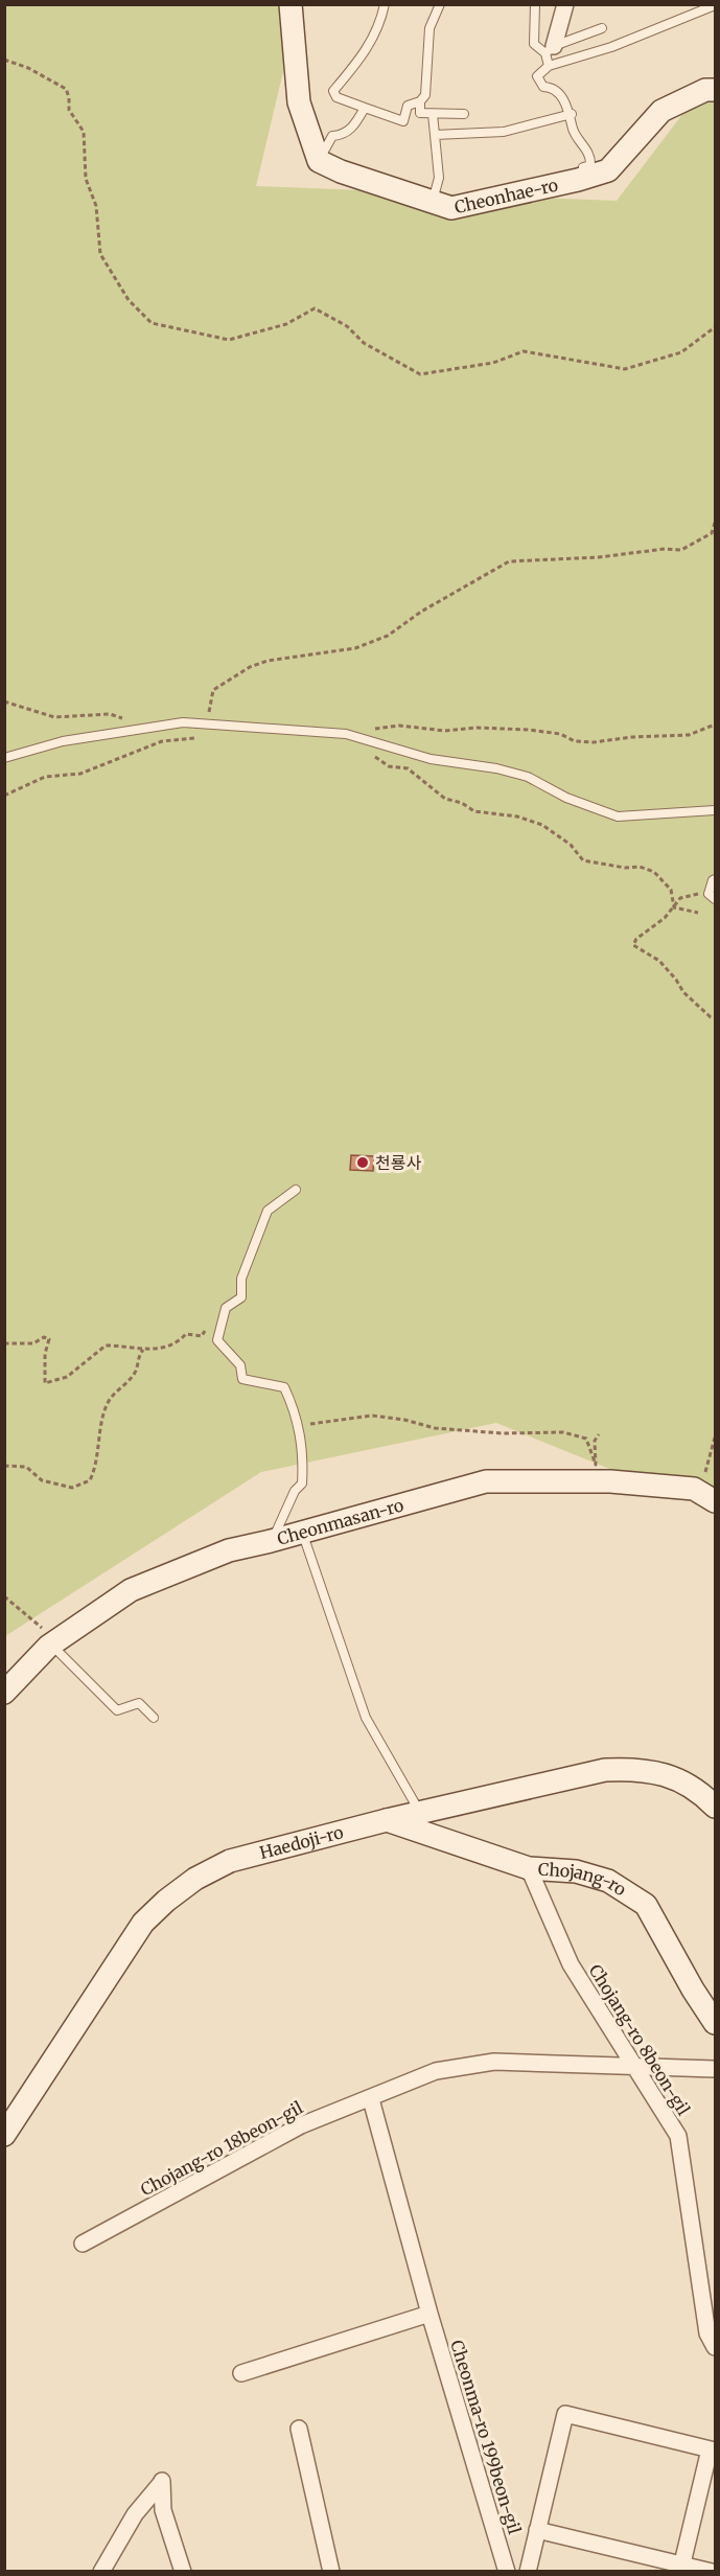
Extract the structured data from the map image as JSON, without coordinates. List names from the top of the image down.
{
  "streets": {
    "street": [
      "Cheonhae-ro",
      "Cheonmasan-ro",
      "Haedoji-ro",
      "Chojang-ro",
      "Chojang-ro 8beon-gil",
      "Chojang-ro 18beon-gil",
      "Cheonma-ro 199beon-gil"
    ]
  },
  "crossings": [
    ["Haedoji-ro", "Chojang-ro"],
    ["Chojang-ro", "Chojang-ro 8beon-gil"],
    ["Chojang-ro 8beon-gil", "Chojang-ro 18beon-gil"],
    ["Chojang-ro 18beon-gil", "Cheonma-ro 199beon-gil"]
  ],
  "places": ["천룡사"]
}
